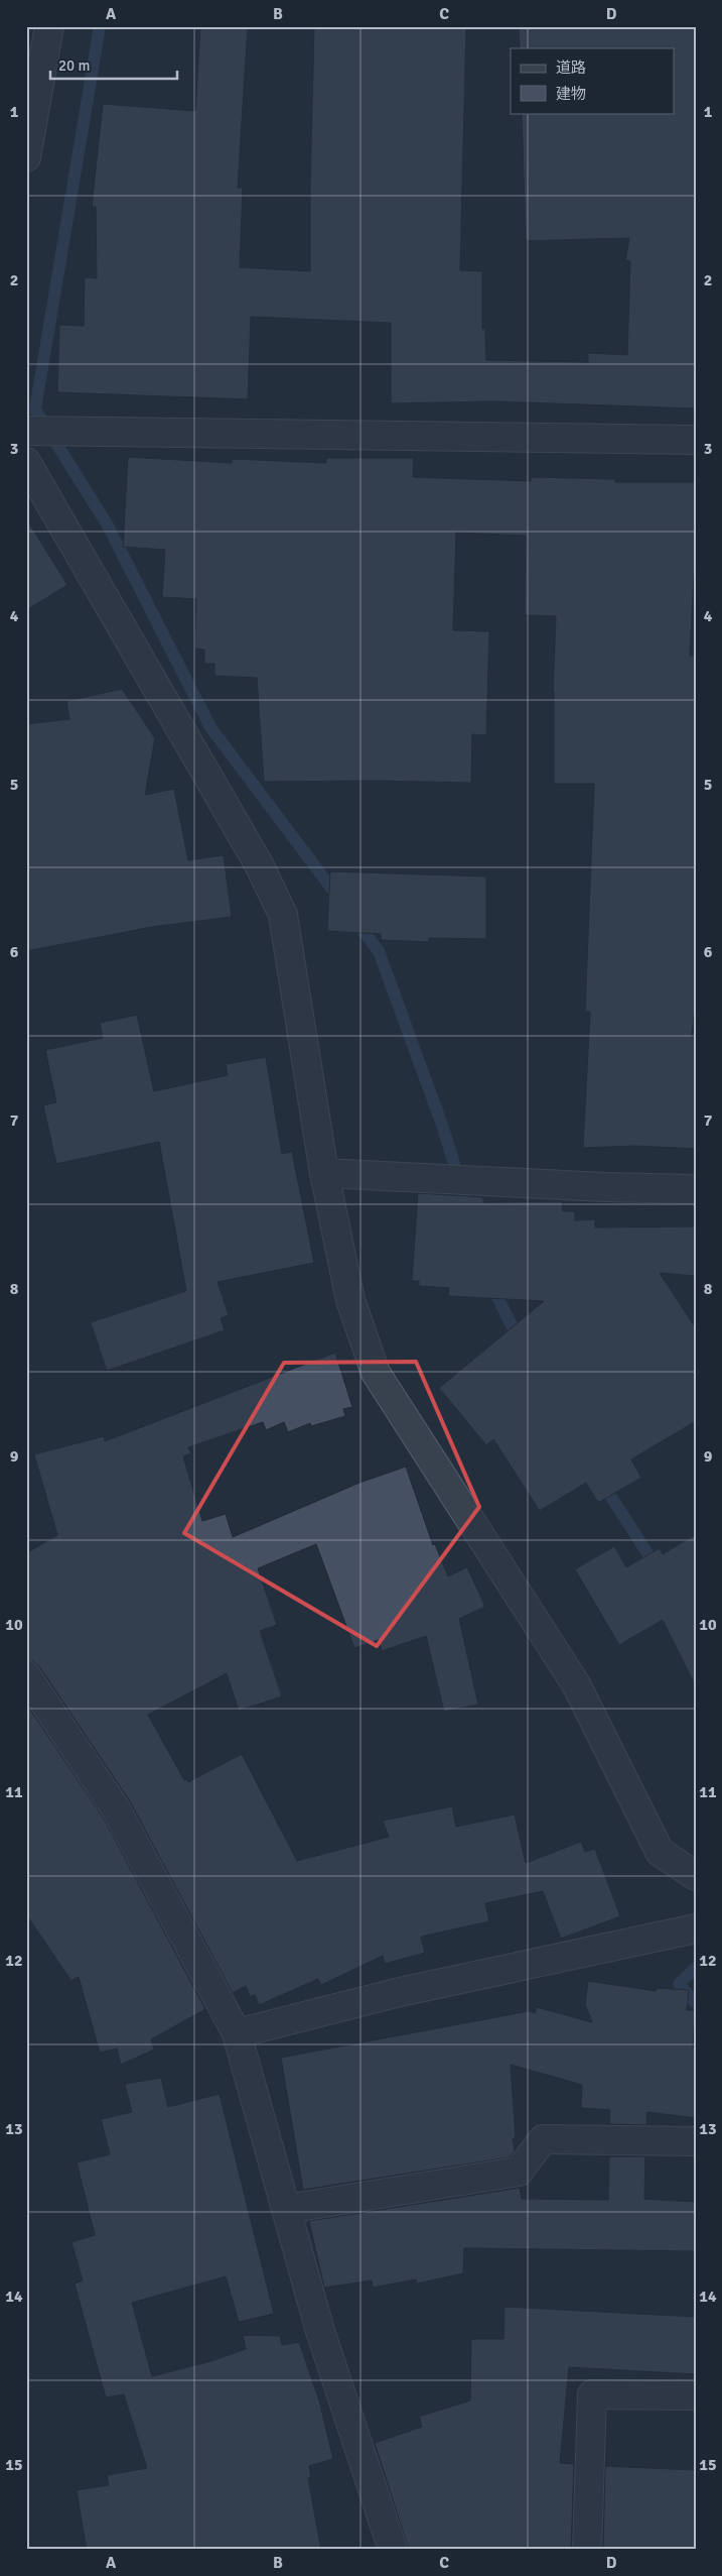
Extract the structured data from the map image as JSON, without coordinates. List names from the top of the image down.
{
  "legend": ["道路", "建物"],
  "scale_bar": "20 m",
  "grid": {
    "columns": [
      "A",
      "B",
      "C",
      "D"
    ],
    "rows": [
      "1",
      "2",
      "3",
      "4",
      "5",
      "6",
      "7",
      "8",
      "9",
      "10",
      "11",
      "12",
      "13",
      "14",
      "15"
    ]
  }
}
